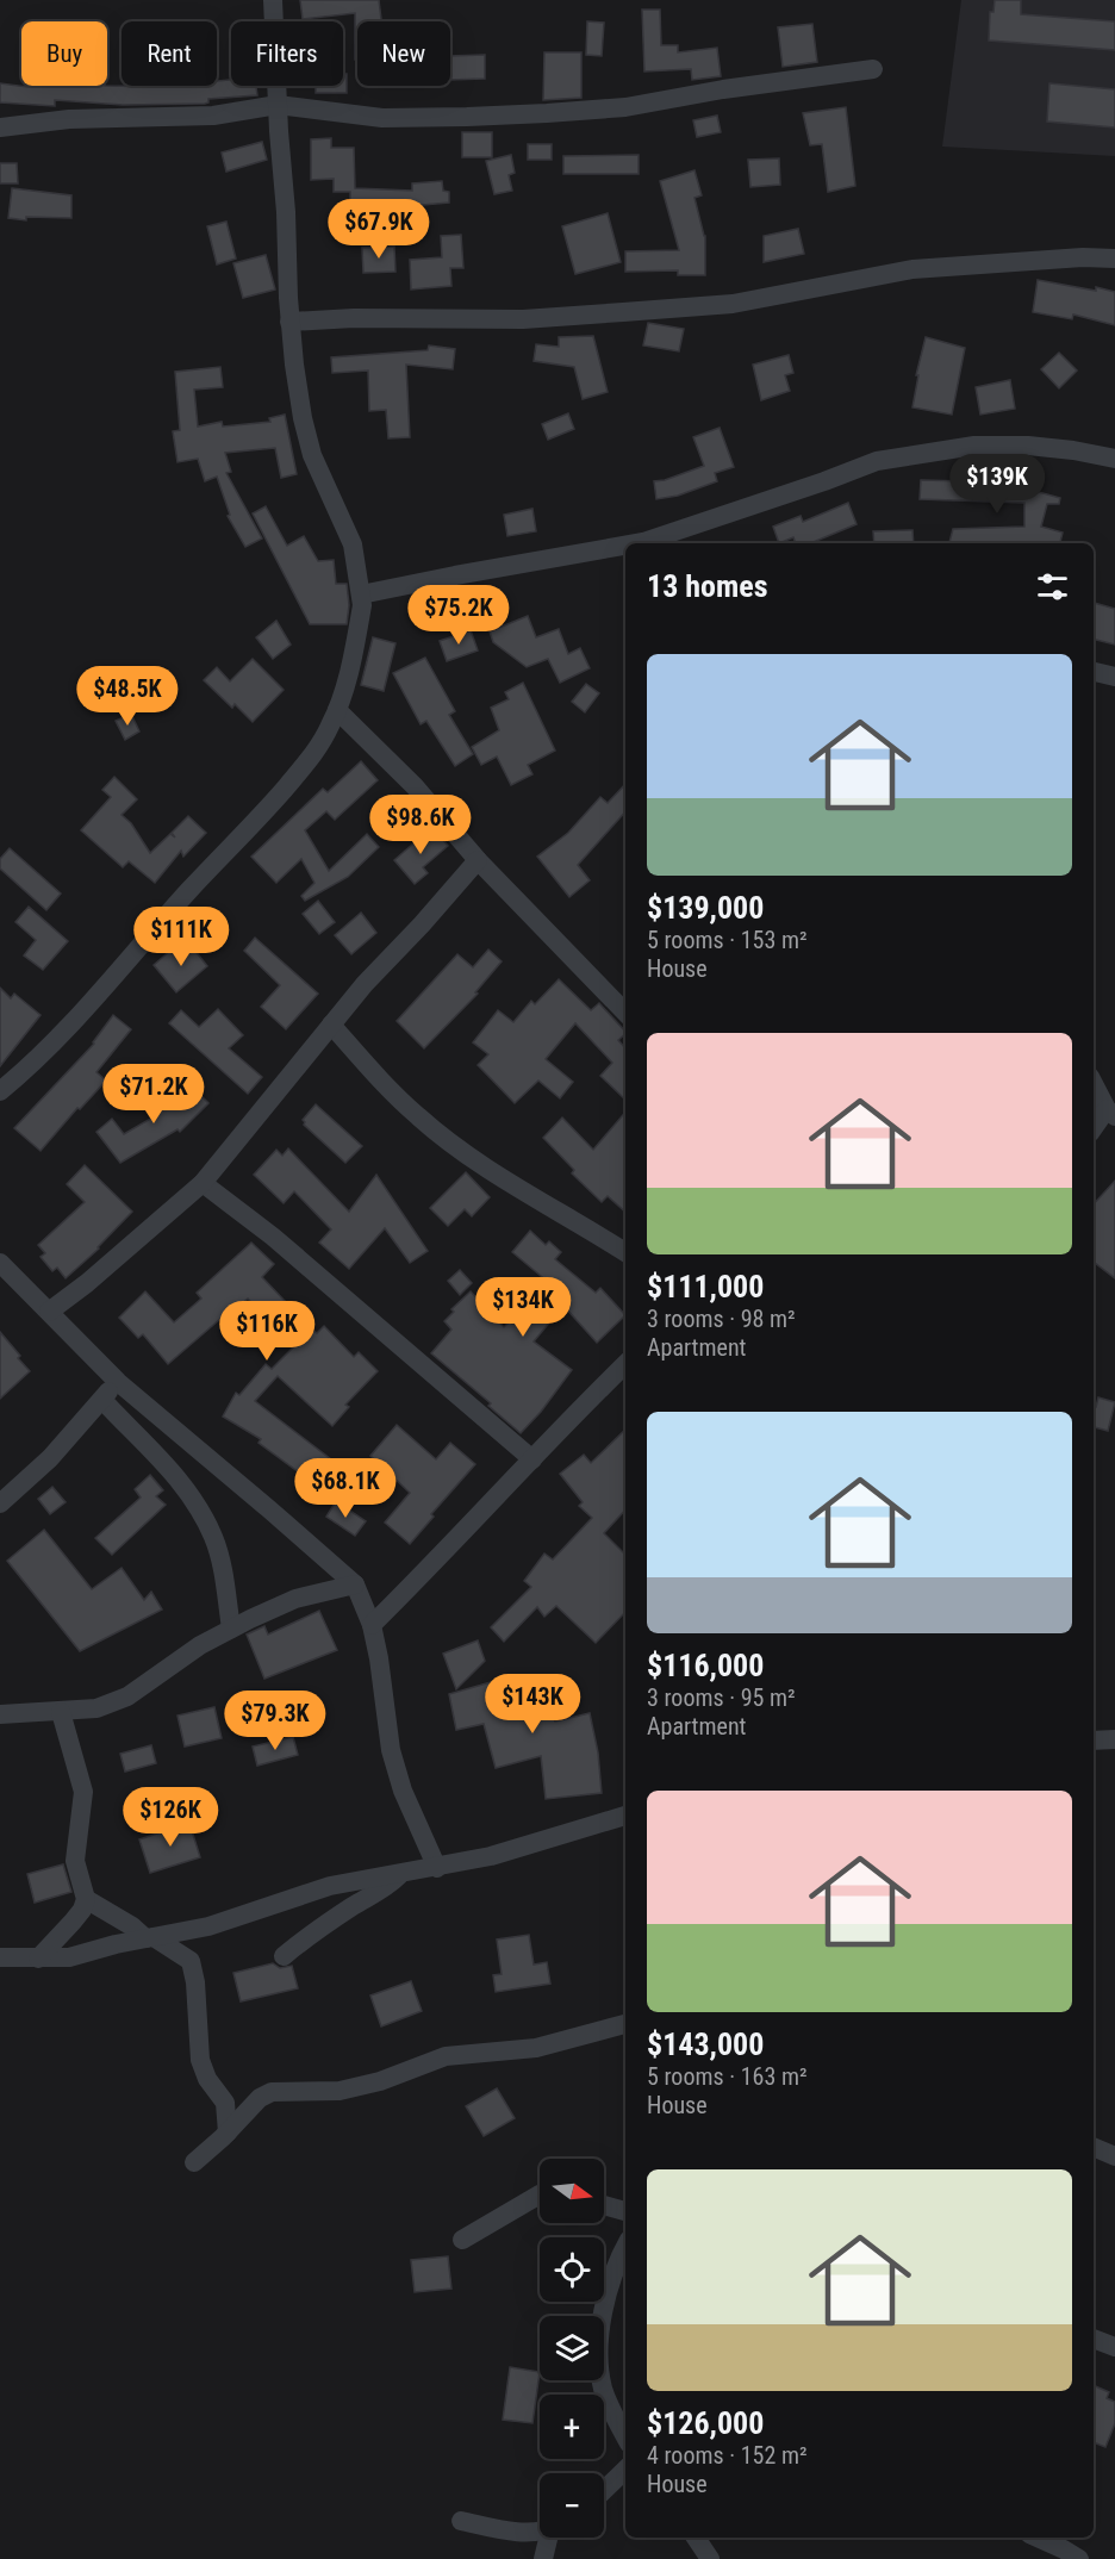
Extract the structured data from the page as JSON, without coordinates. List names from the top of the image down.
{
  "north": "right",
  "page": {
    "chip": [
      "Buy",
      "Rent",
      "Filters",
      "New"
    ],
    "price": [
      "$67.9K",
      "$139K",
      "$75.2K",
      "$48.5K",
      "$98.6K",
      "$111K",
      "$71.2K",
      "$134K",
      "$116K",
      "$68.1K",
      "$143K",
      "$79.3K",
      "$126K"
    ],
    "heading": "13 homes",
    "list": [
      {
        "name": "$139,000",
        "note": "5 rooms · 153 m² · House"
      },
      {
        "name": "$111,000",
        "note": "3 rooms · 98 m² · Apartment"
      },
      {
        "name": "$116,000",
        "note": "3 rooms · 95 m² · Apartment"
      },
      {
        "name": "$143,000",
        "note": "5 rooms · 163 m² · House"
      },
      {
        "name": "$126,000",
        "note": "4 rooms · 152 m² · House"
      }
    ],
    "map_buttons": ["+", "−"]
  }
}
